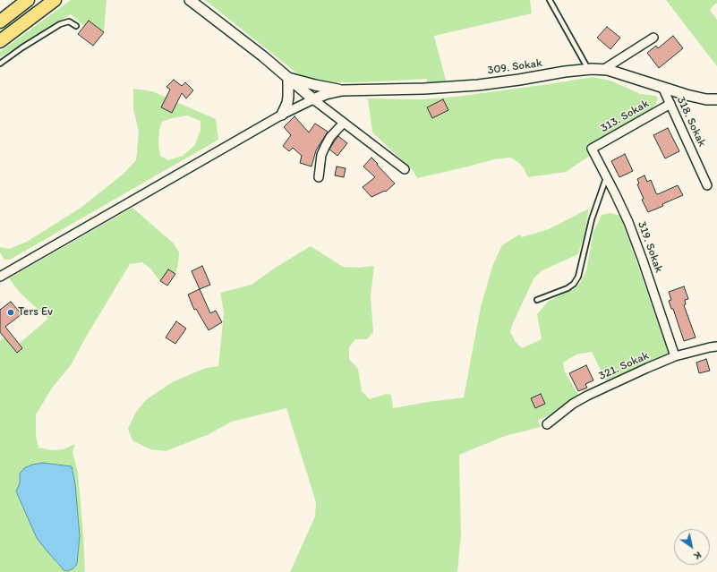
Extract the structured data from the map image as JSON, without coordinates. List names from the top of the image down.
{
  "streets": {
    "street": [
      "309. Sokak",
      "313. Sokak",
      "318. Sokak",
      "319. Sokak",
      "321. Sokak"
    ]
  },
  "crossings": [
    ["309. Sokak", "318. Sokak"],
    ["313. Sokak", "318. Sokak"],
    ["313. Sokak", "319. Sokak"],
    ["319. Sokak", "321. Sokak"]
  ],
  "places": ["Ters Ev"],
  "north": "bottom right"
}
